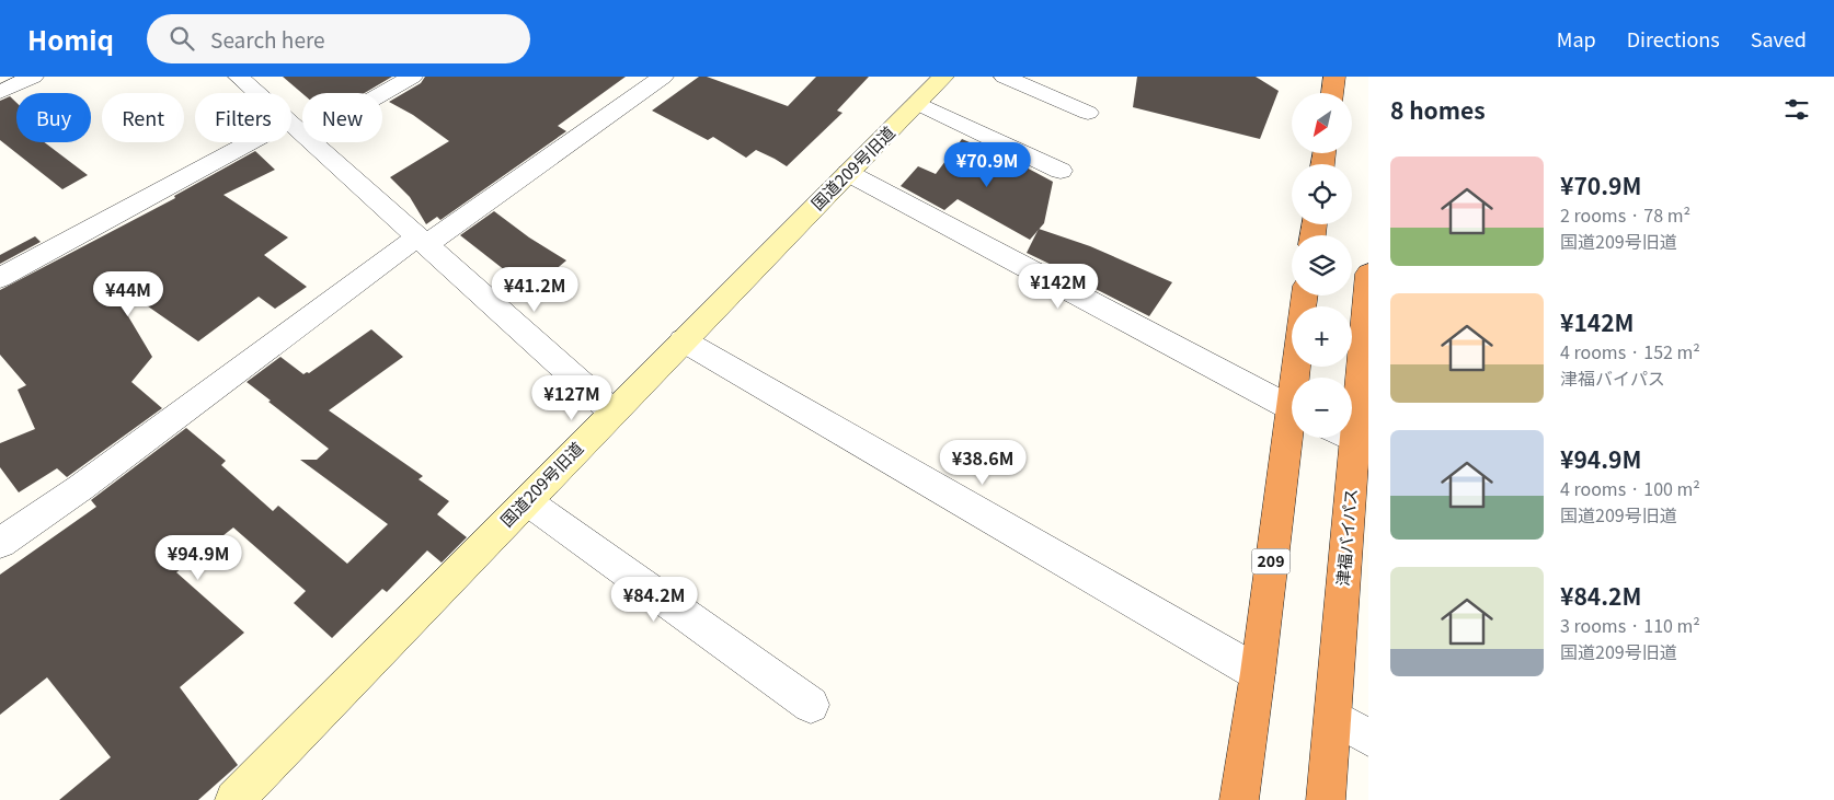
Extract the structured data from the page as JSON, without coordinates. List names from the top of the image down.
{
  "streets": {
    "highway": ["津福バイパス", "209"],
    "street": ["国道209号旧道"]
  },
  "north": "bottom left",
  "page": {
    "header": "Homiq",
    "search": "Search here",
    "nav": ["Map", "Directions", "Saved"],
    "heading": "8 homes",
    "map_buttons": ["+", "−"],
    "chip": [
      "Buy",
      "Rent",
      "Filters",
      "New"
    ],
    "price": [
      "¥70.9M",
      "¥142M",
      "¥41.2M",
      "¥44M",
      "¥127M",
      "¥38.6M",
      "¥94.9M",
      "¥84.2M"
    ],
    "list": [
      {
        "name": "¥70.9M",
        "note": "2 rooms · 78 m² · 国道209号旧道"
      },
      {
        "name": "¥142M",
        "note": "4 rooms · 152 m² · 津福バイパス"
      },
      {
        "name": "¥94.9M",
        "note": "4 rooms · 100 m² · 国道209号旧道"
      },
      {
        "name": "¥84.2M",
        "note": "3 rooms · 110 m² · 国道209号旧道"
      }
    ]
  }
}
